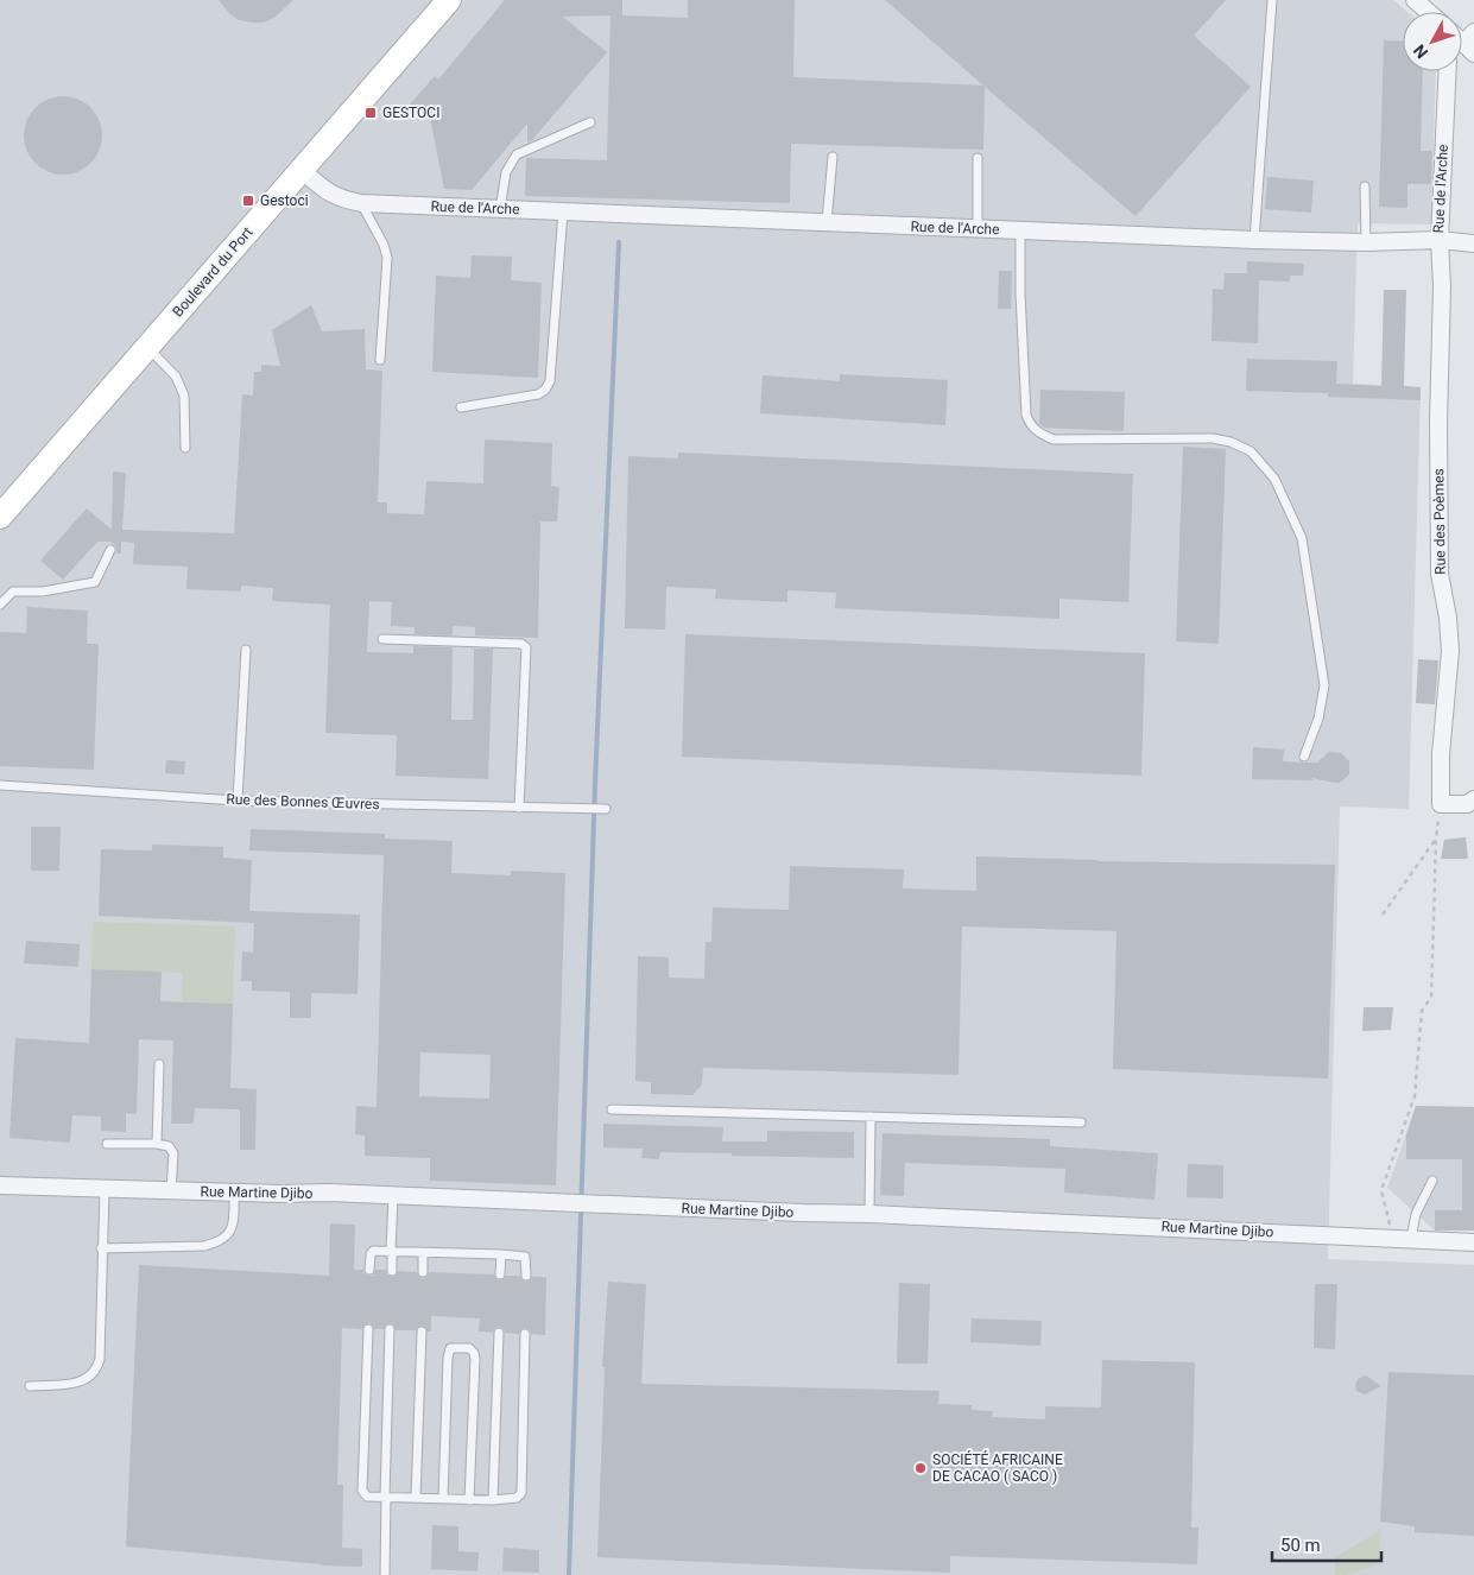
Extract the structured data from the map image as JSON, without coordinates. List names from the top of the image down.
{
  "streets": {
    "main road": ["Boulevard du Port"],
    "street": ["Rue de l'Arche", "Rue des Poèmes", "Rue Martine Djibo"],
    "lane": ["Rue des Bonnes Œuvres"]
  },
  "crossings": [
    ["Rue de l'Arche", "Boulevard du Port"],
    ["Rue de l'Arche", "Rue des Poèmes"]
  ],
  "places": {
    "transit": ["GESTOCI", "Gestoci"],
    "other": ["SOCIÉTÉ AFRICAINE DE CACAO ( SACO )"]
  },
  "scale_bar": "50 m",
  "north": "bottom left"
}
